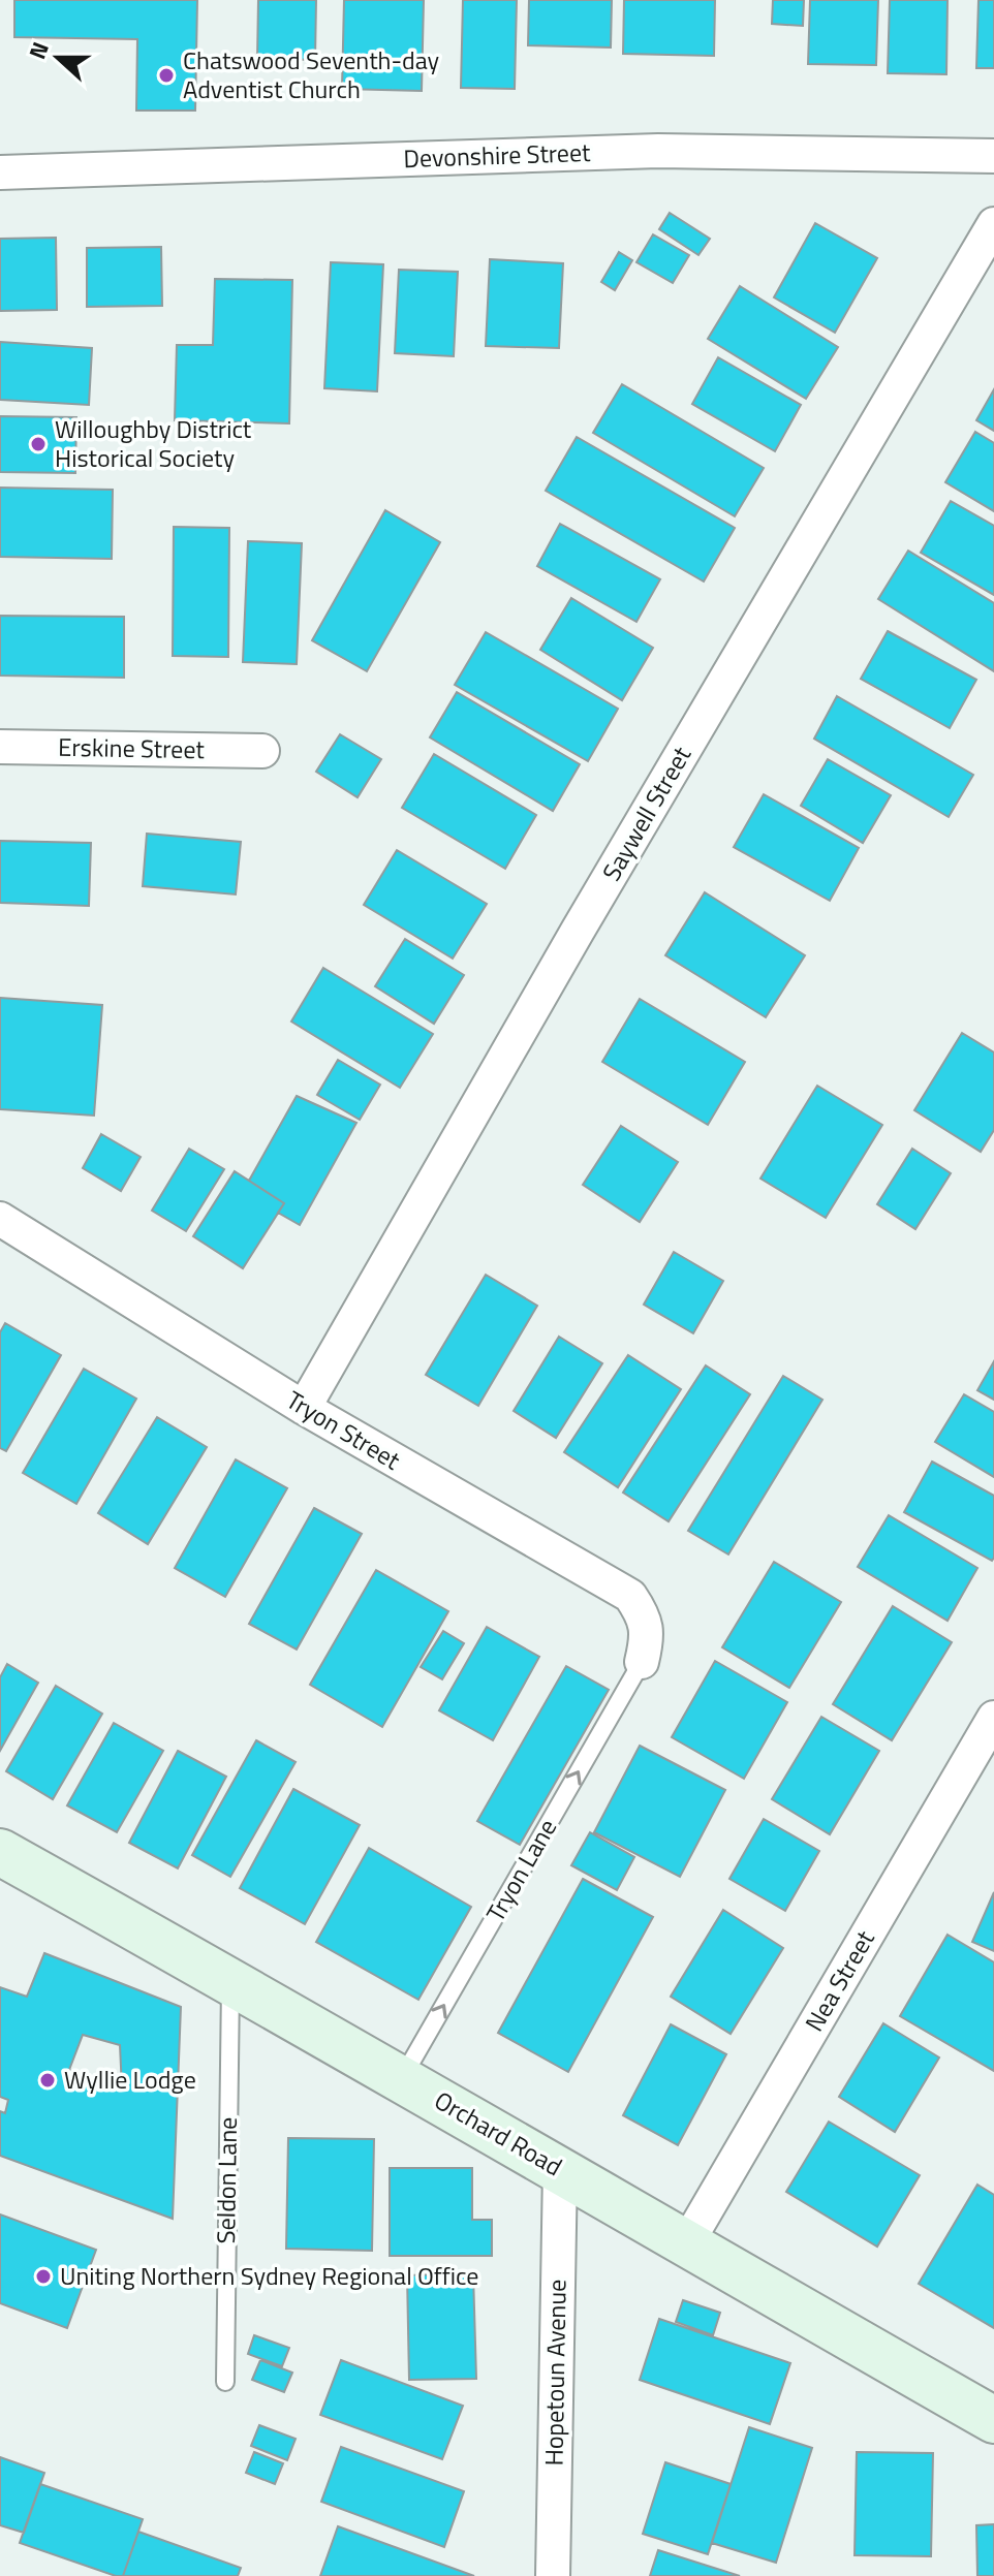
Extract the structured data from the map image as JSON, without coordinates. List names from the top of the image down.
{
  "streets": {
    "street": [
      "Devonshire Street",
      "Erskine Street",
      "Saywell Street",
      "Tryon Street",
      "Nea Street",
      "Orchard Road",
      "Hopetoun Avenue"
    ],
    "lane": ["Tryon Lane", "Seldon Lane"]
  },
  "crossings": [
    ["Saywell Street", "Tryon Street"],
    ["Tryon Street", "Tryon Lane"],
    ["Tryon Lane", "Orchard Road"],
    ["Nea Street", "Orchard Road"],
    ["Orchard Road", "Seldon Lane"],
    ["Orchard Road", "Hopetoun Avenue"]
  ],
  "one_way": ["Tryon Lane"],
  "places": [
    "Chatswood Seventh-day Adventist Church",
    "Willoughby District Historical Society",
    "Wyllie Lodge",
    "Uniting Northern Sydney Regional Office"
  ],
  "north": "left"
}
